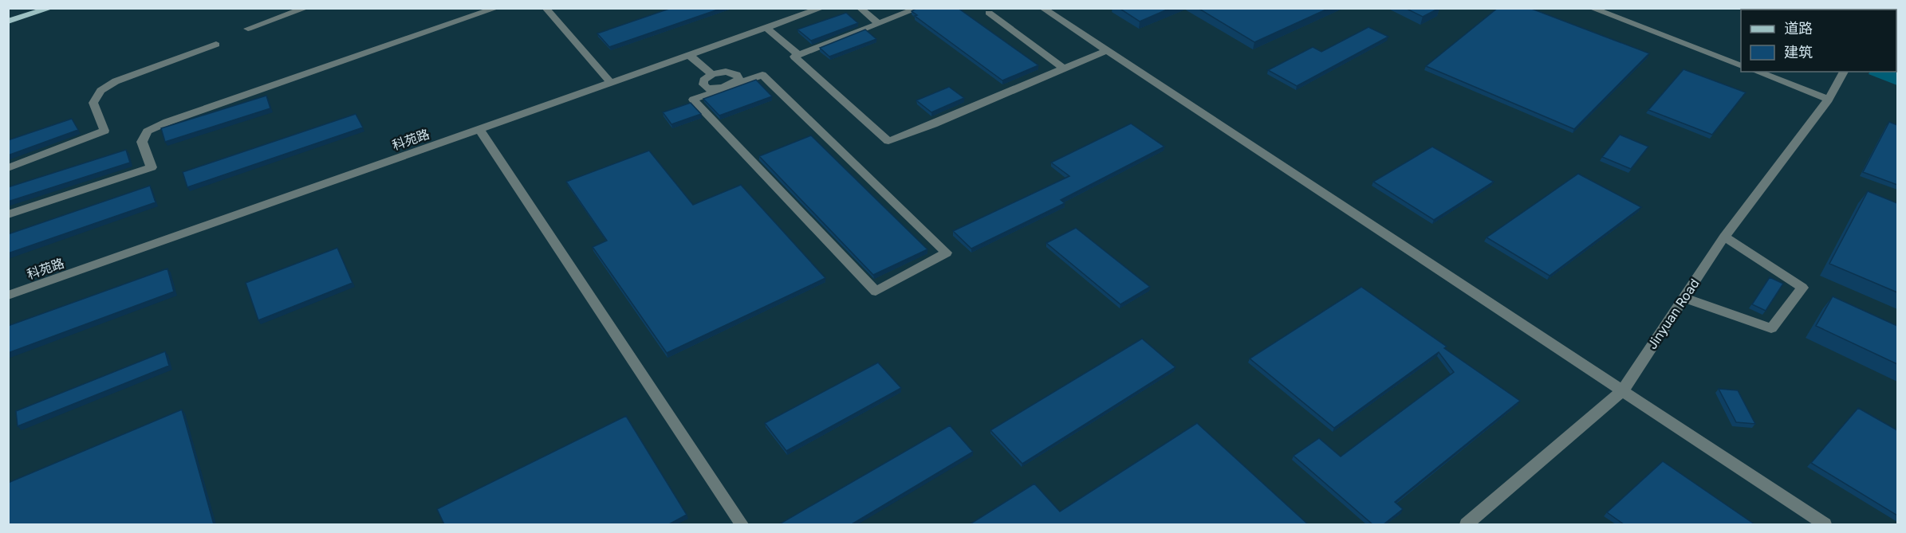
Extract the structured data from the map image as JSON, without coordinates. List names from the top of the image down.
{
  "streets": {
    "street": ["科苑路", "Jinyuan Road"]
  },
  "legend": ["道路", "建筑"]
}
